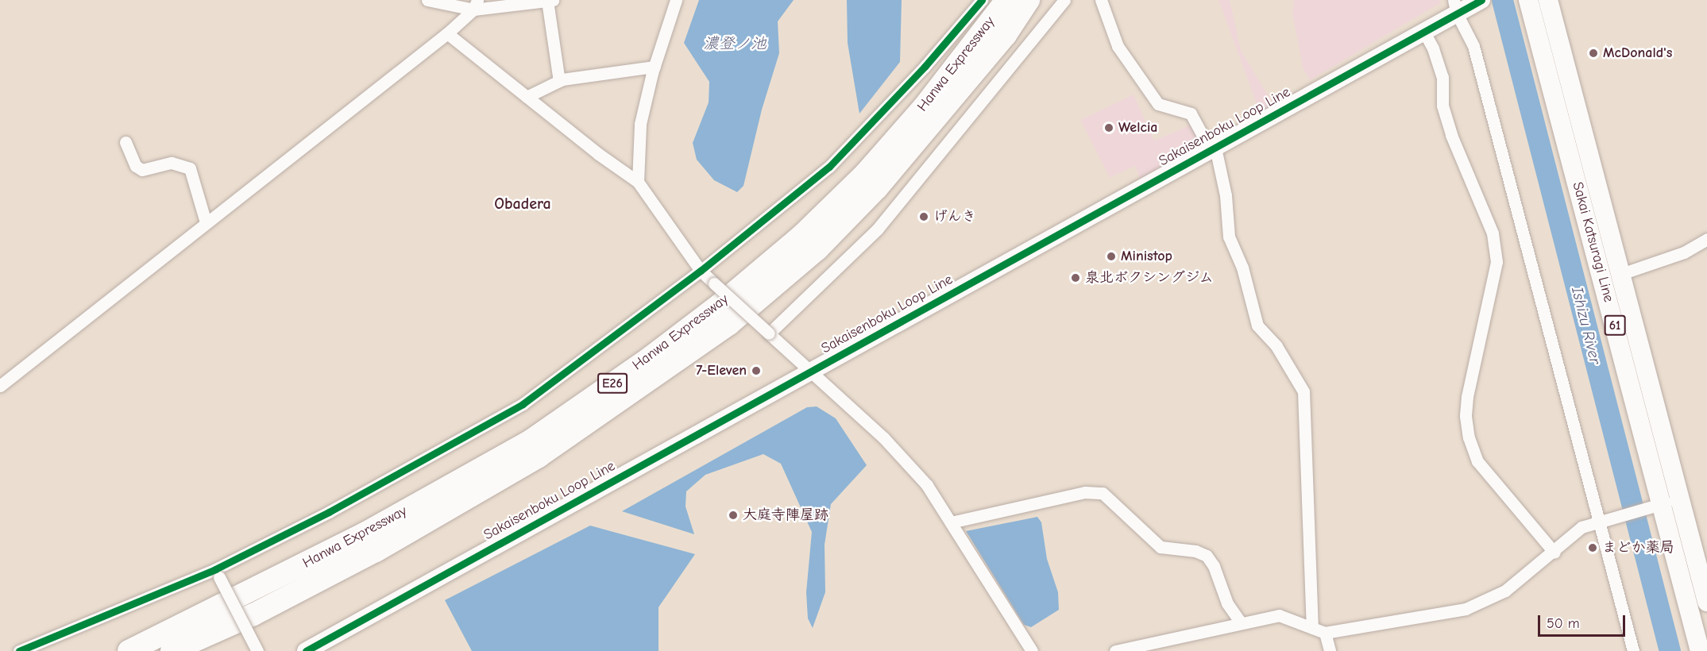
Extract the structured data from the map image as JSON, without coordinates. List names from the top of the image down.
{
  "streets": {
    "highway": ["Hanwa Expressway", "E26"],
    "main road": ["Sakaisenboku Loop Line", "Sakai Katsuragi Line", "61"]
  },
  "districts": ["Obadera"],
  "water": ["濃登ノ池", "Ishizu River"],
  "places": [
    "McDonald's",
    "Welcia",
    "げんき",
    "Ministop",
    "泉北ボクシングジム",
    "7-Eleven",
    "大庭寺陣屋跡",
    "まどか薬局"
  ],
  "scale_bar": "50 m"
}
